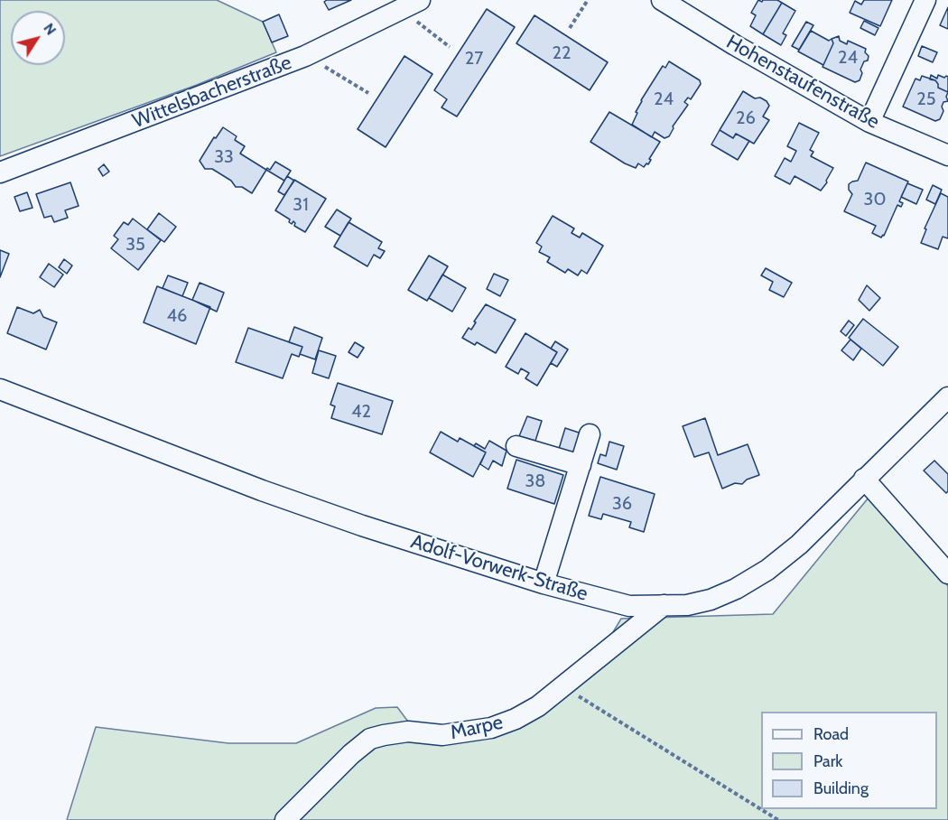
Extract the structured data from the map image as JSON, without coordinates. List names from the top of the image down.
{
  "streets": {
    "street": [
      "Hohenstaufenstraße",
      "Wittelsbacherstraße",
      "Adolf-Vorwerk-Straße",
      "Marpe"
    ]
  },
  "crossings": [
    ["Adolf-Vorwerk-Straße", "Marpe"]
  ],
  "house_numbers": [
    "22",
    "24",
    "27",
    "24",
    "25",
    "26",
    "33",
    "30",
    "31",
    "35",
    "46",
    "42",
    "38",
    "36"
  ],
  "legend": ["Road", "Park", "Building"],
  "north": "top right"
}
